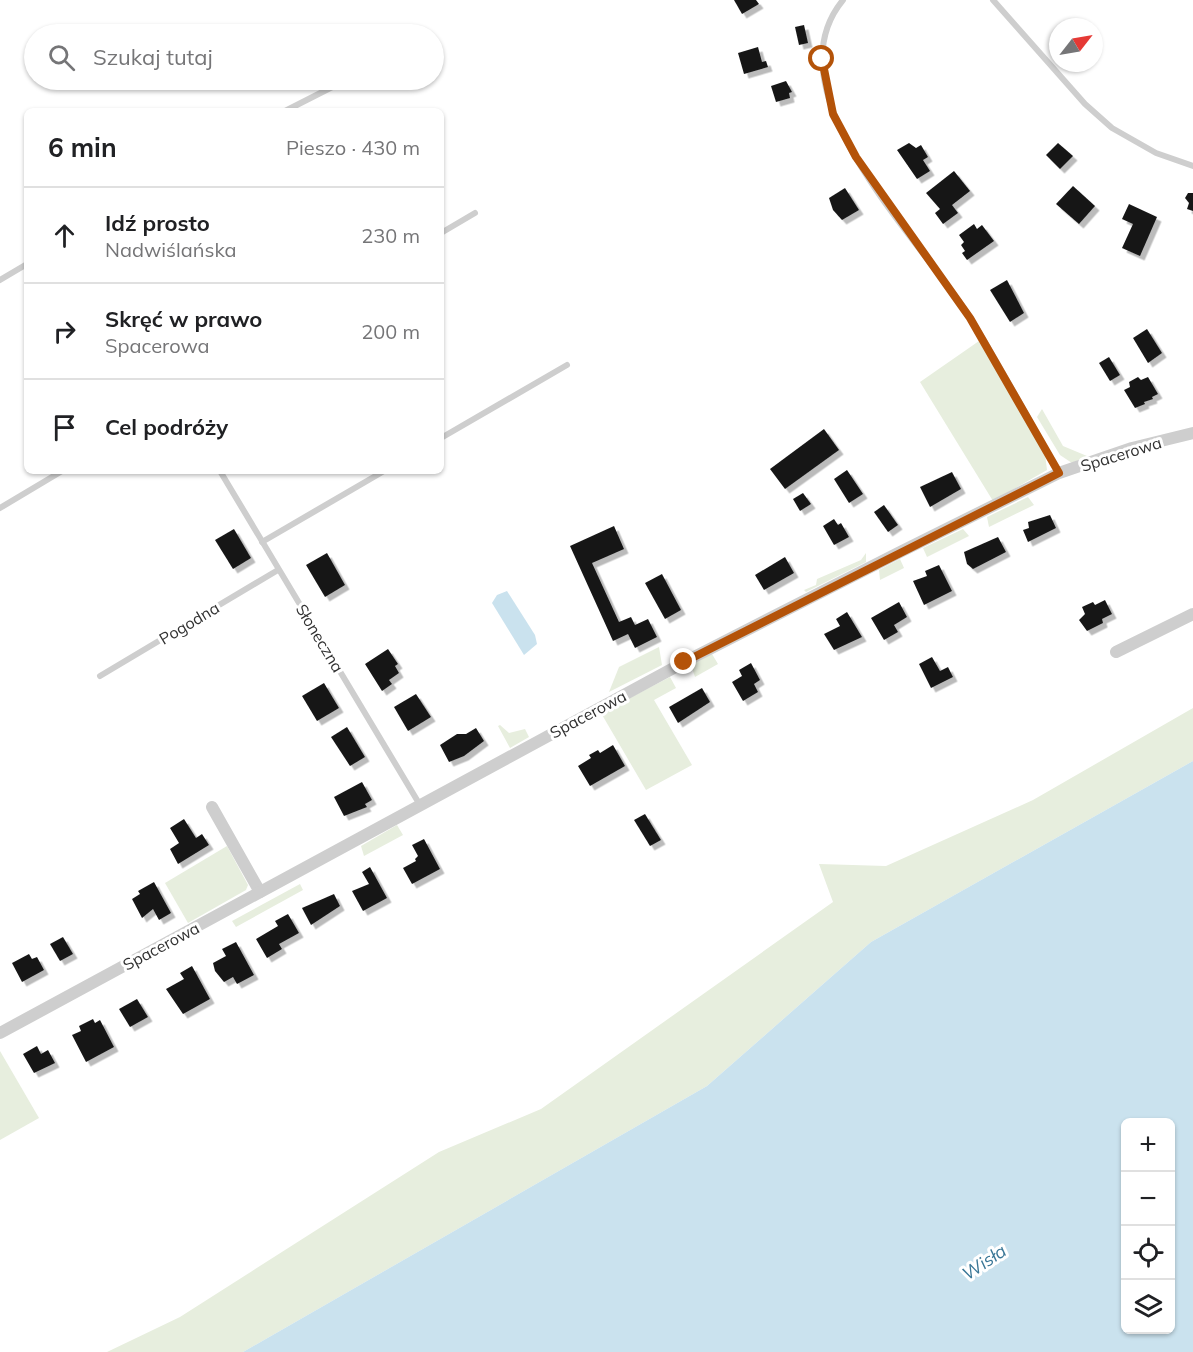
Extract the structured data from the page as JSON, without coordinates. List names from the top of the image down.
{
  "streets": {
    "street": ["Spacerowa"],
    "lane": ["Pogodna", "Słoneczna"]
  },
  "crossings": [
    ["Spacerowa", "Słoneczna"],
    ["Pogodna", "Słoneczna"]
  ],
  "water": ["Wisła"],
  "north": "top right",
  "page": {
    "search": "Szukaj tutaj",
    "heading": ["6 min", "Pieszo · 430 m"],
    "list": [
      ["Idź prosto", "Nadwiślańska", "230 m"],
      ["Skręć w prawo", "Spacerowa", "200 m"],
      "Cel podróży"
    ],
    "map_buttons": ["+", "−"]
  }
}
